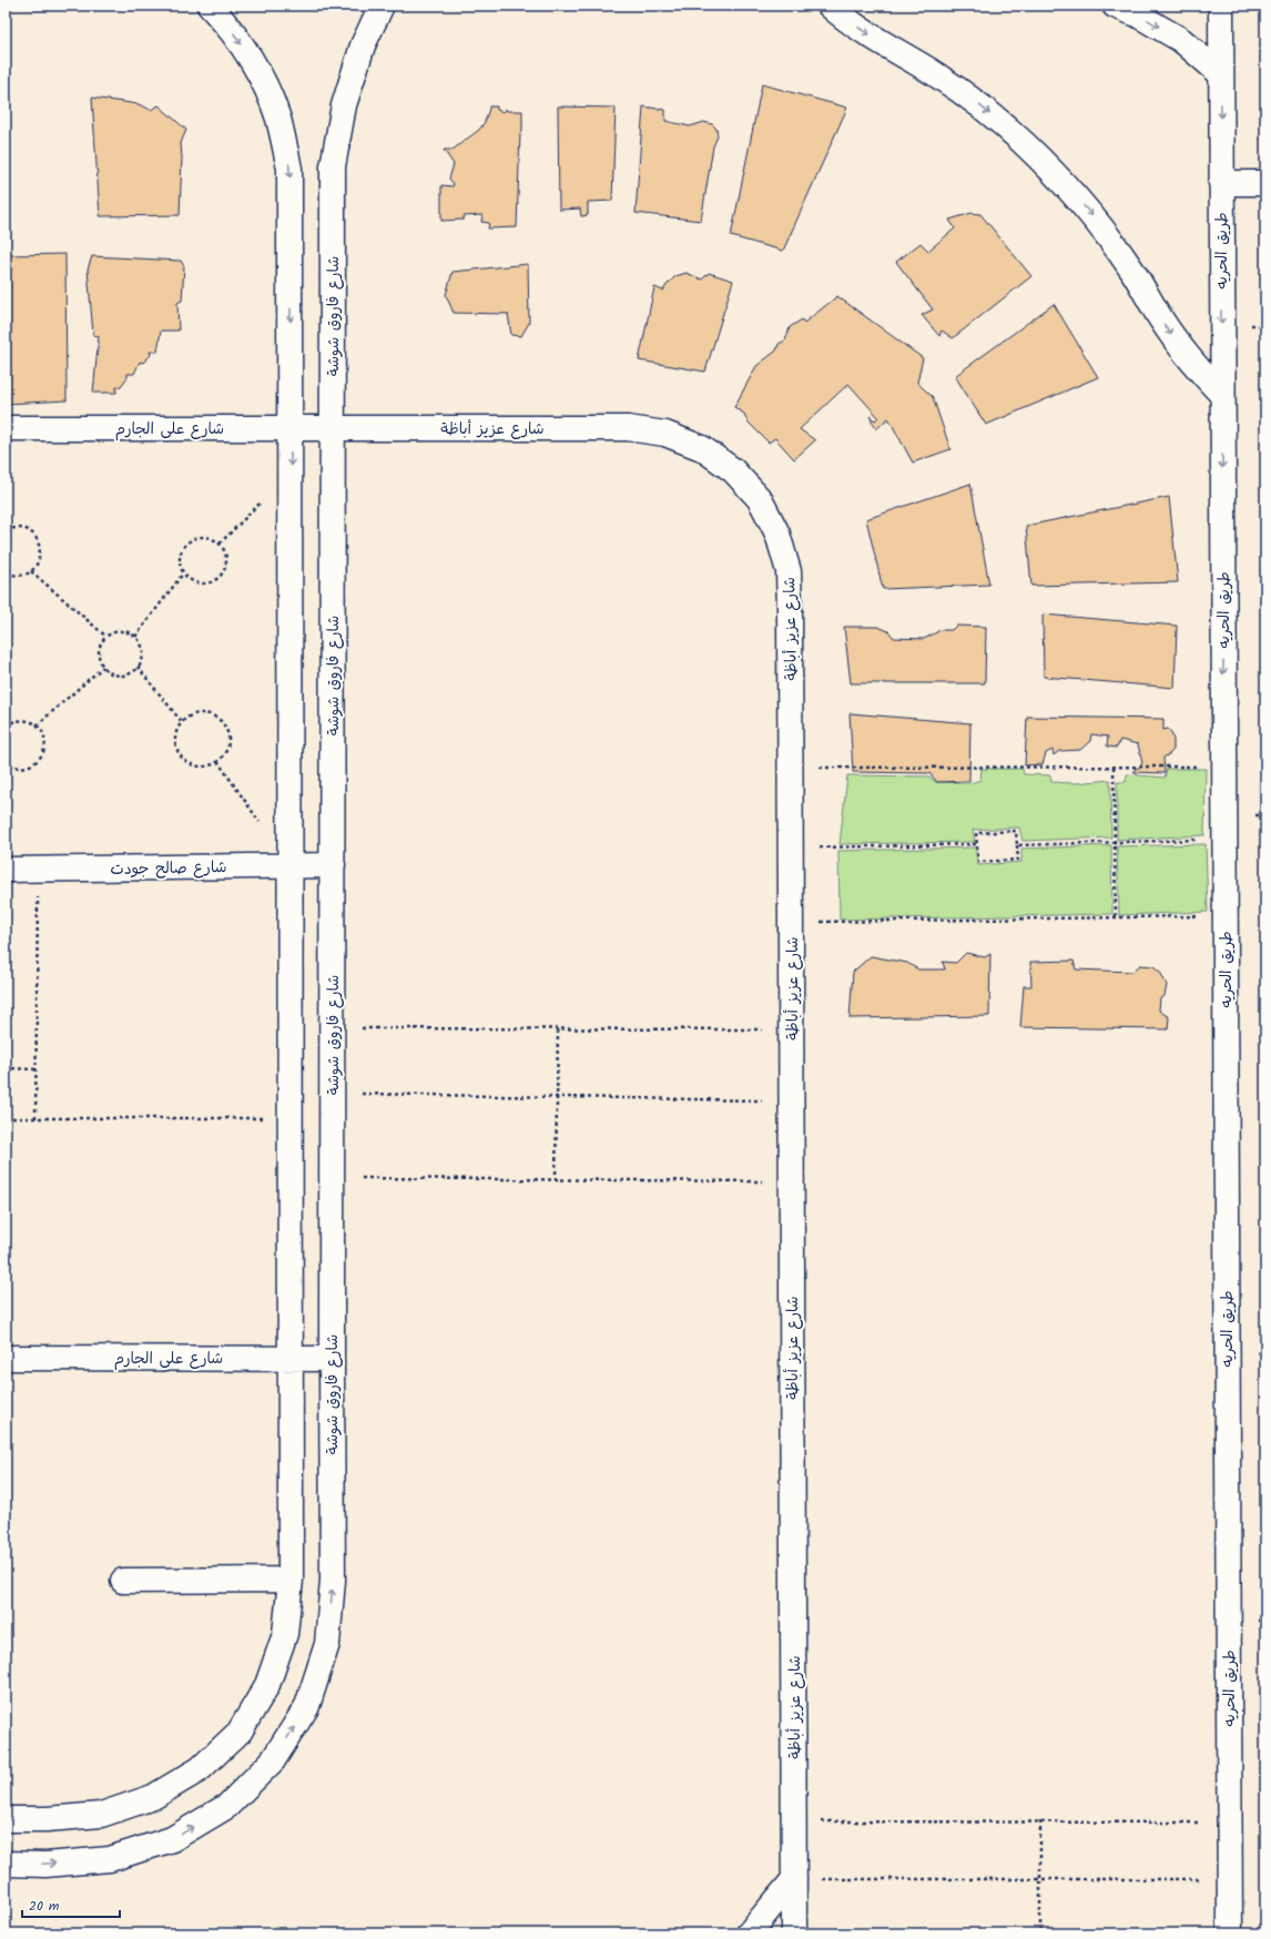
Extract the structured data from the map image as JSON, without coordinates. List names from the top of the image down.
{
  "streets": {
    "street": [
      "طريق الحريه",
      "شارع فاروق شوشة",
      "شارع على الجارم",
      "شارع عزيز أباظة",
      "شارع صالح جودت"
    ]
  },
  "crossings": [
    ["شارع فاروق شوشة", "شارع على الجارم"],
    ["شارع فاروق شوشة", "شارع عزيز أباظة"],
    ["شارع فاروق شوشة", "شارع صالح جودت"],
    ["شارع على الجارم", "شارع عزيز أباظة"]
  ],
  "one_way": ["طريق الحريه"],
  "scale_bar": "20 m"
}
